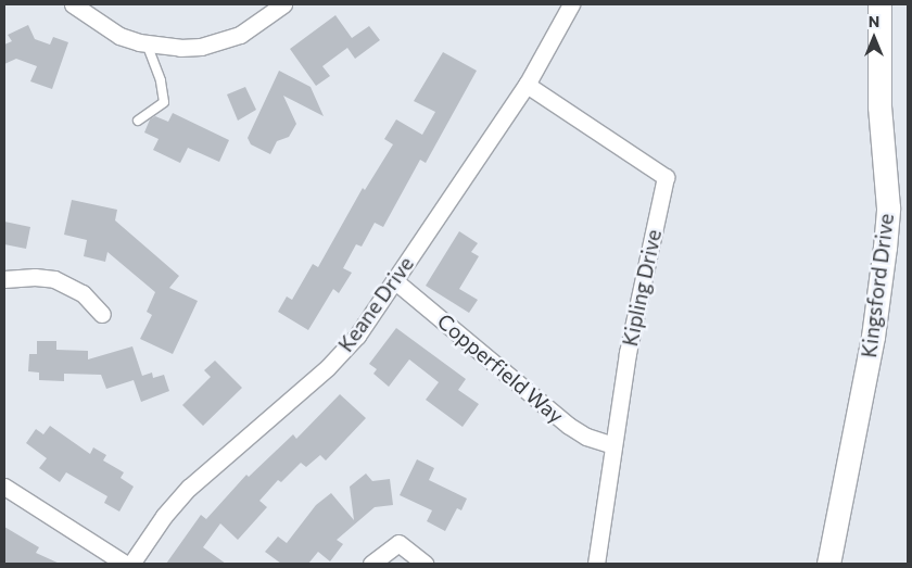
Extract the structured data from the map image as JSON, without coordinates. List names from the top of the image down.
{
  "streets": {
    "street": [
      "Kingsford Drive",
      "Kipling Drive",
      "Keane Drive",
      "Copperfield Way"
    ]
  },
  "crossings": [
    ["Kipling Drive", "Keane Drive"],
    ["Kipling Drive", "Copperfield Way"],
    ["Keane Drive", "Copperfield Way"]
  ],
  "north": "top"
}
